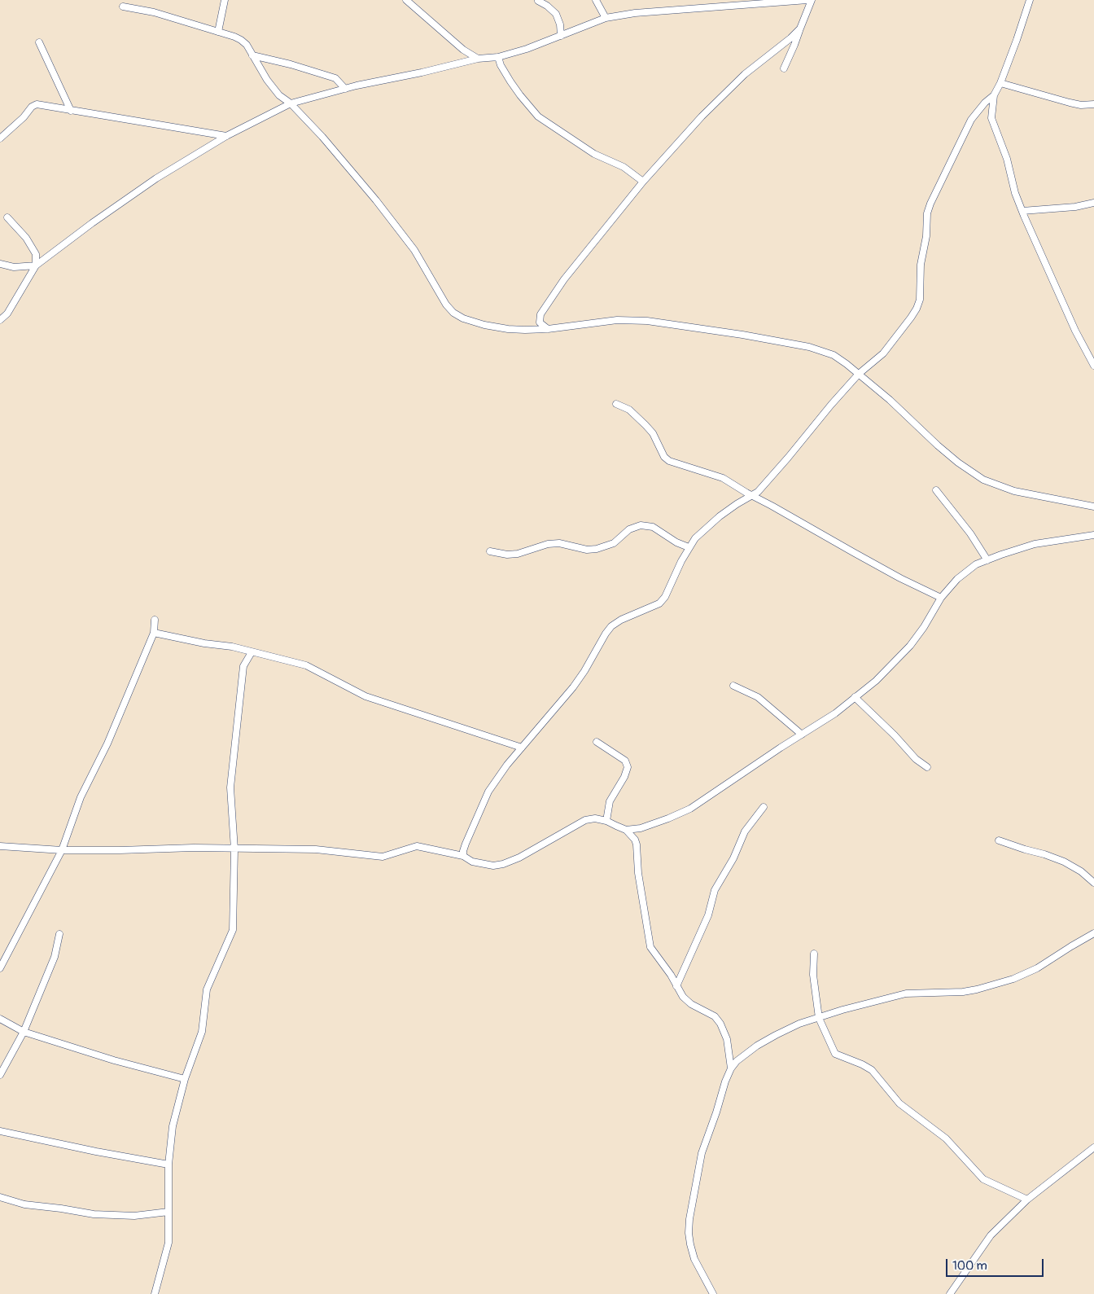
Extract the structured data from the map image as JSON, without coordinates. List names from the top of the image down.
{
  "scale_bar": "100 m"
}
